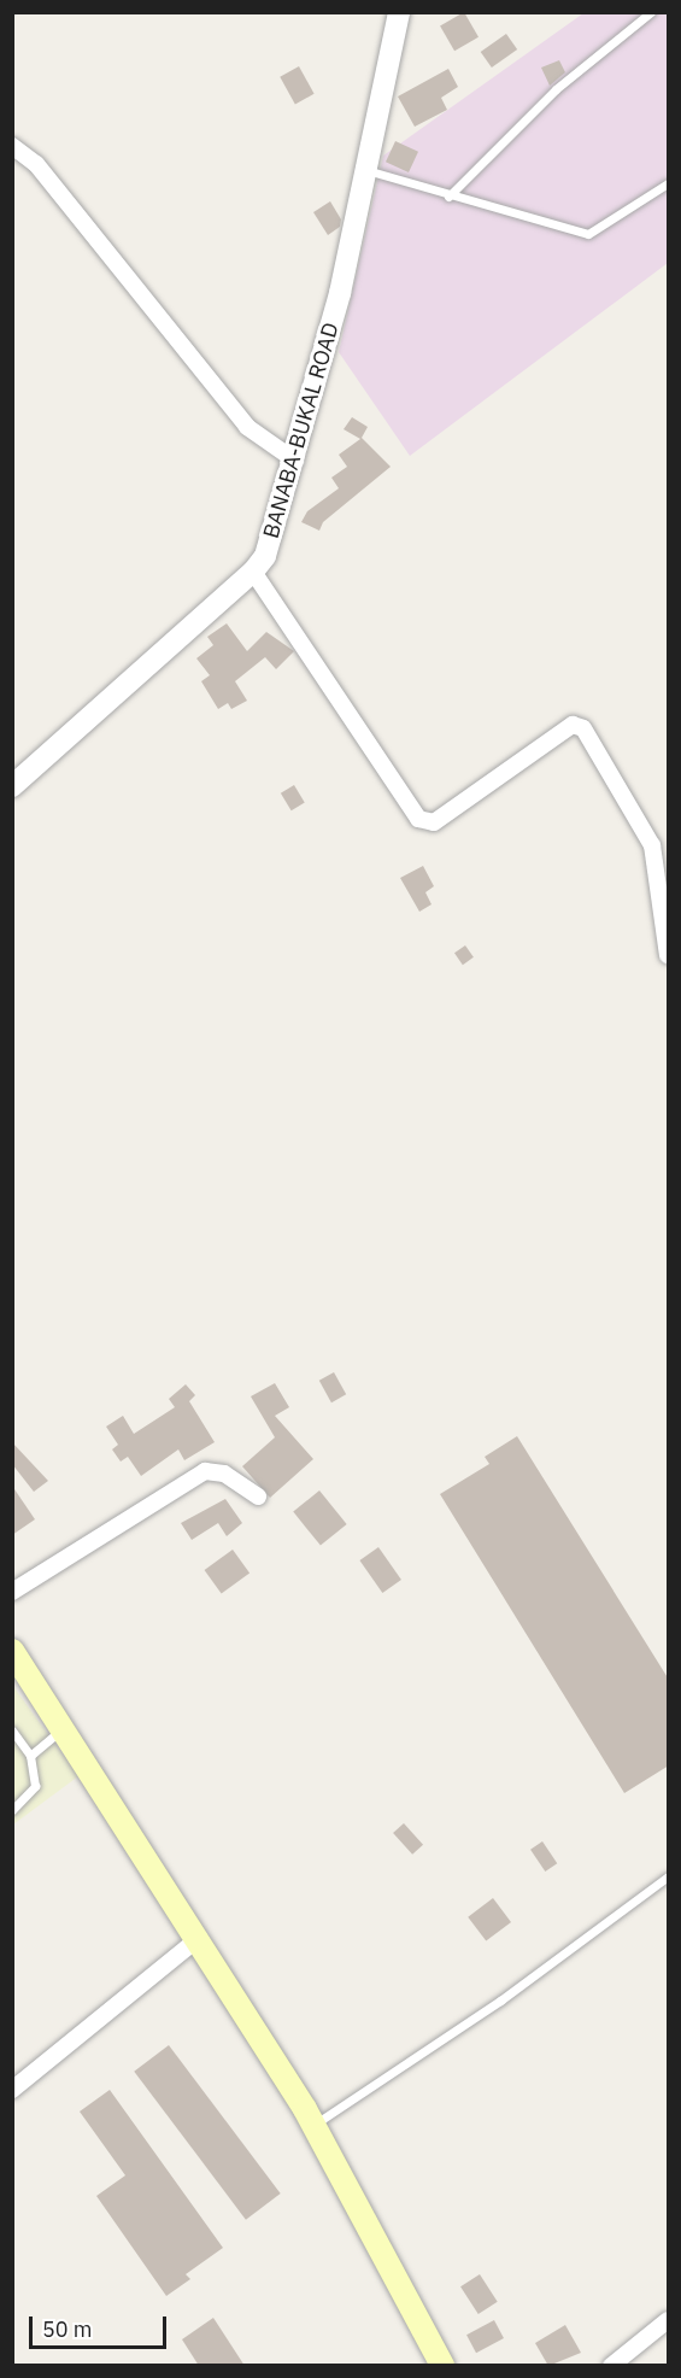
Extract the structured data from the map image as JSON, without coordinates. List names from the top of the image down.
{
  "streets": {
    "street": ["BANABA-BUKAL ROAD"]
  },
  "scale_bar": "50 m"
}
